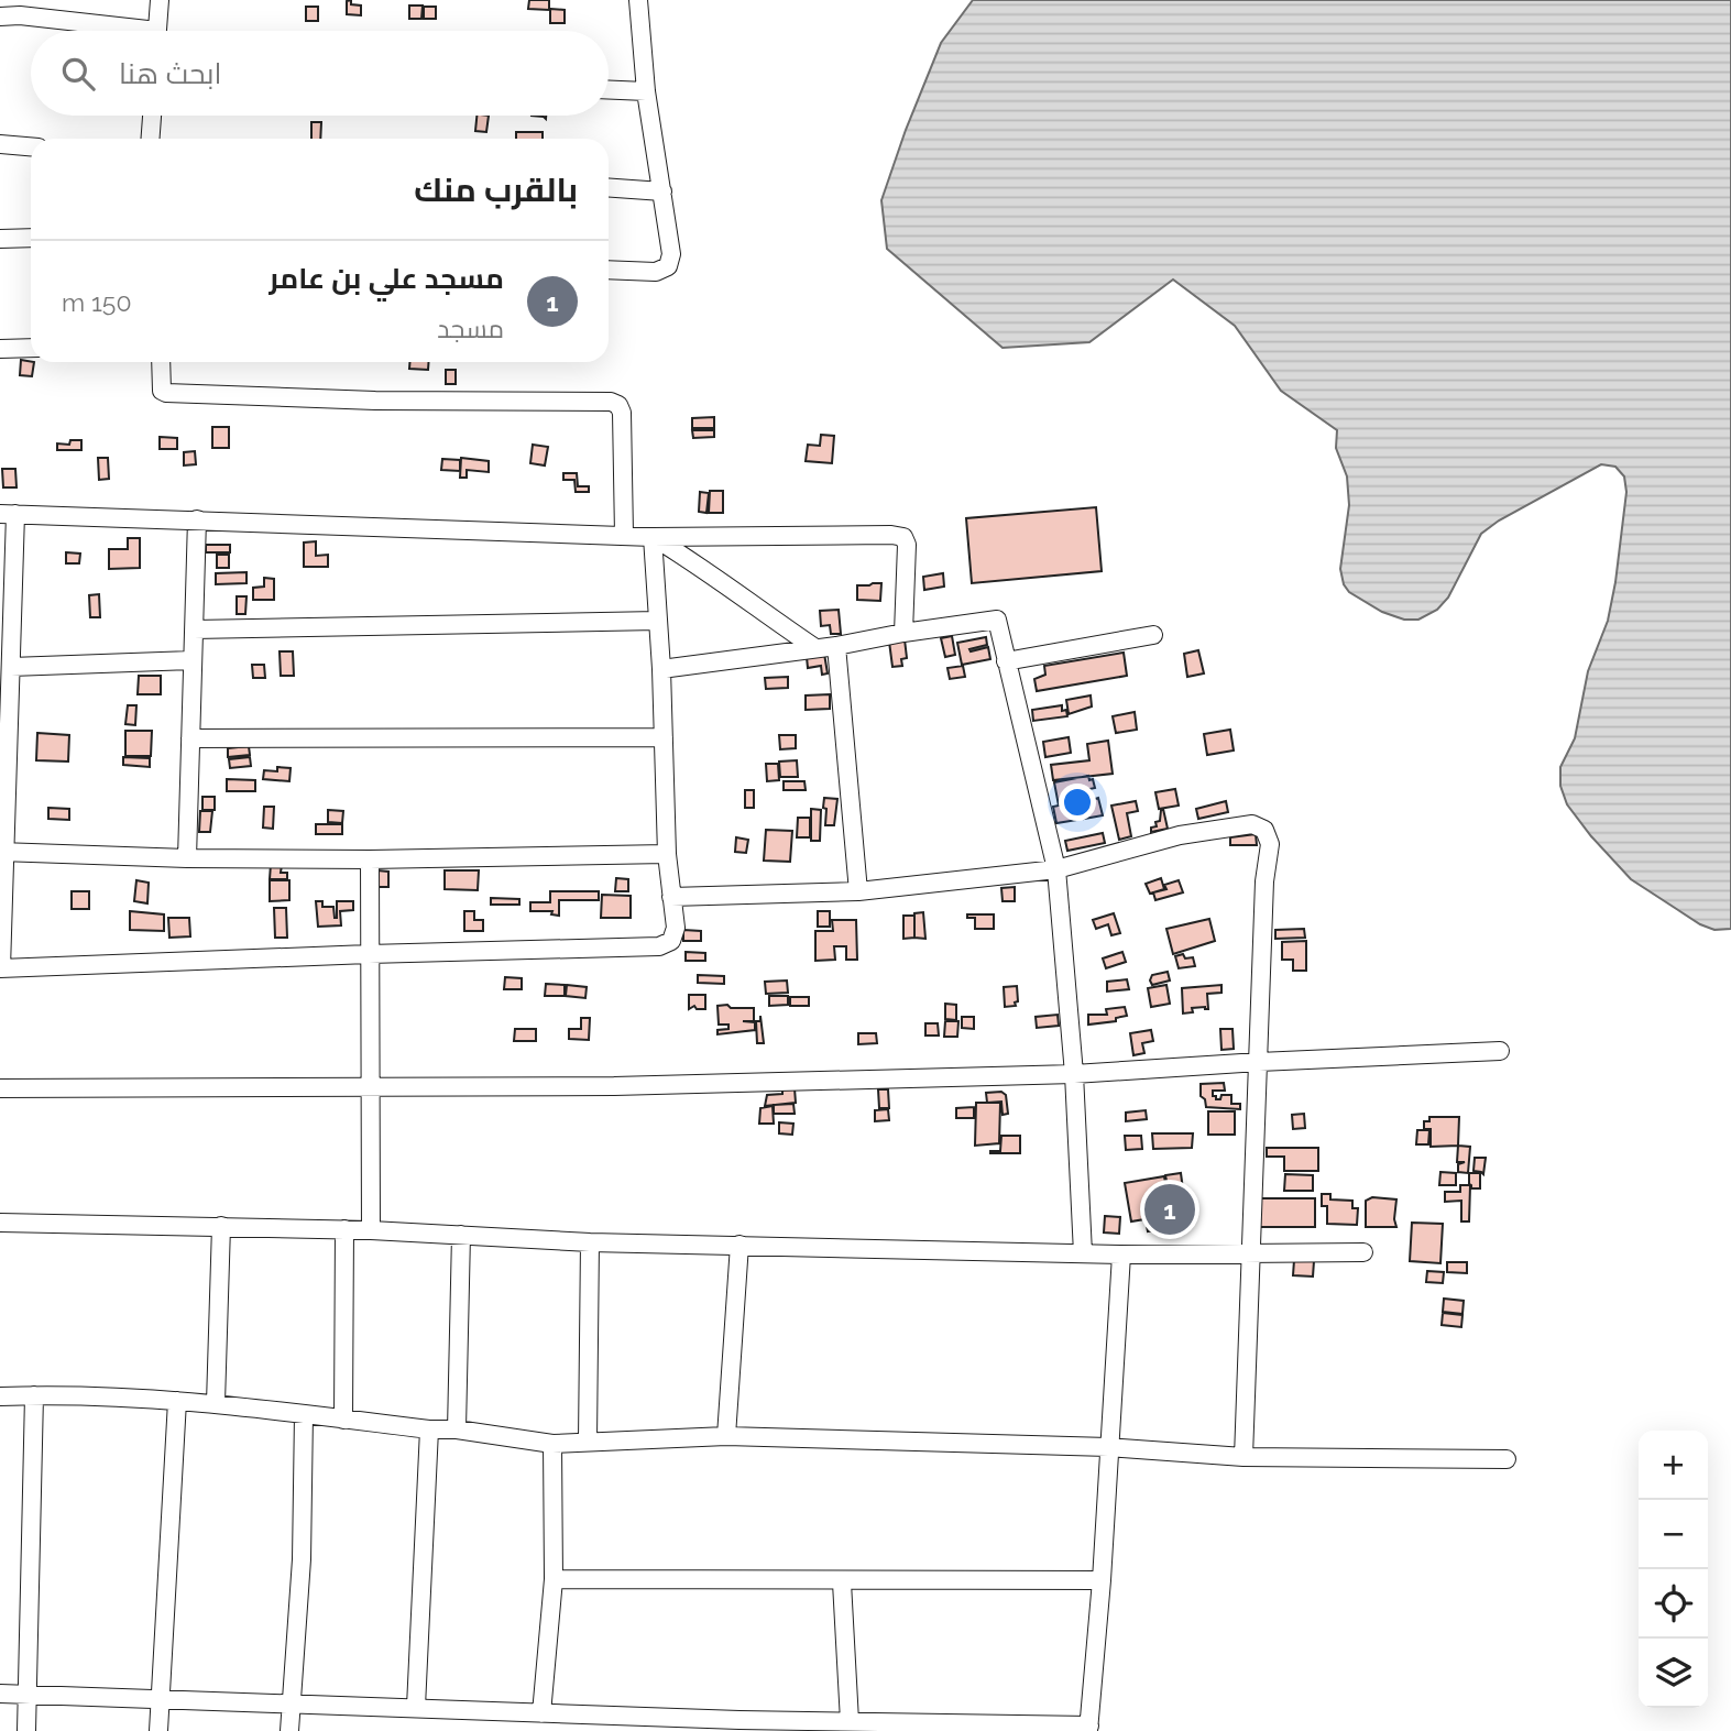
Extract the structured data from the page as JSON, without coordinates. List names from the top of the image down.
{
  "page": {
    "search": "ابحث هنا",
    "heading": "بالقرب منك",
    "list": [
      {
        "mark": "1",
        "name": "مسجد علي بن عامر",
        "note": "مسجد",
        "value": "150 m"
      }
    ],
    "pins": "1",
    "map_buttons": ["+", "−"]
  }
}
